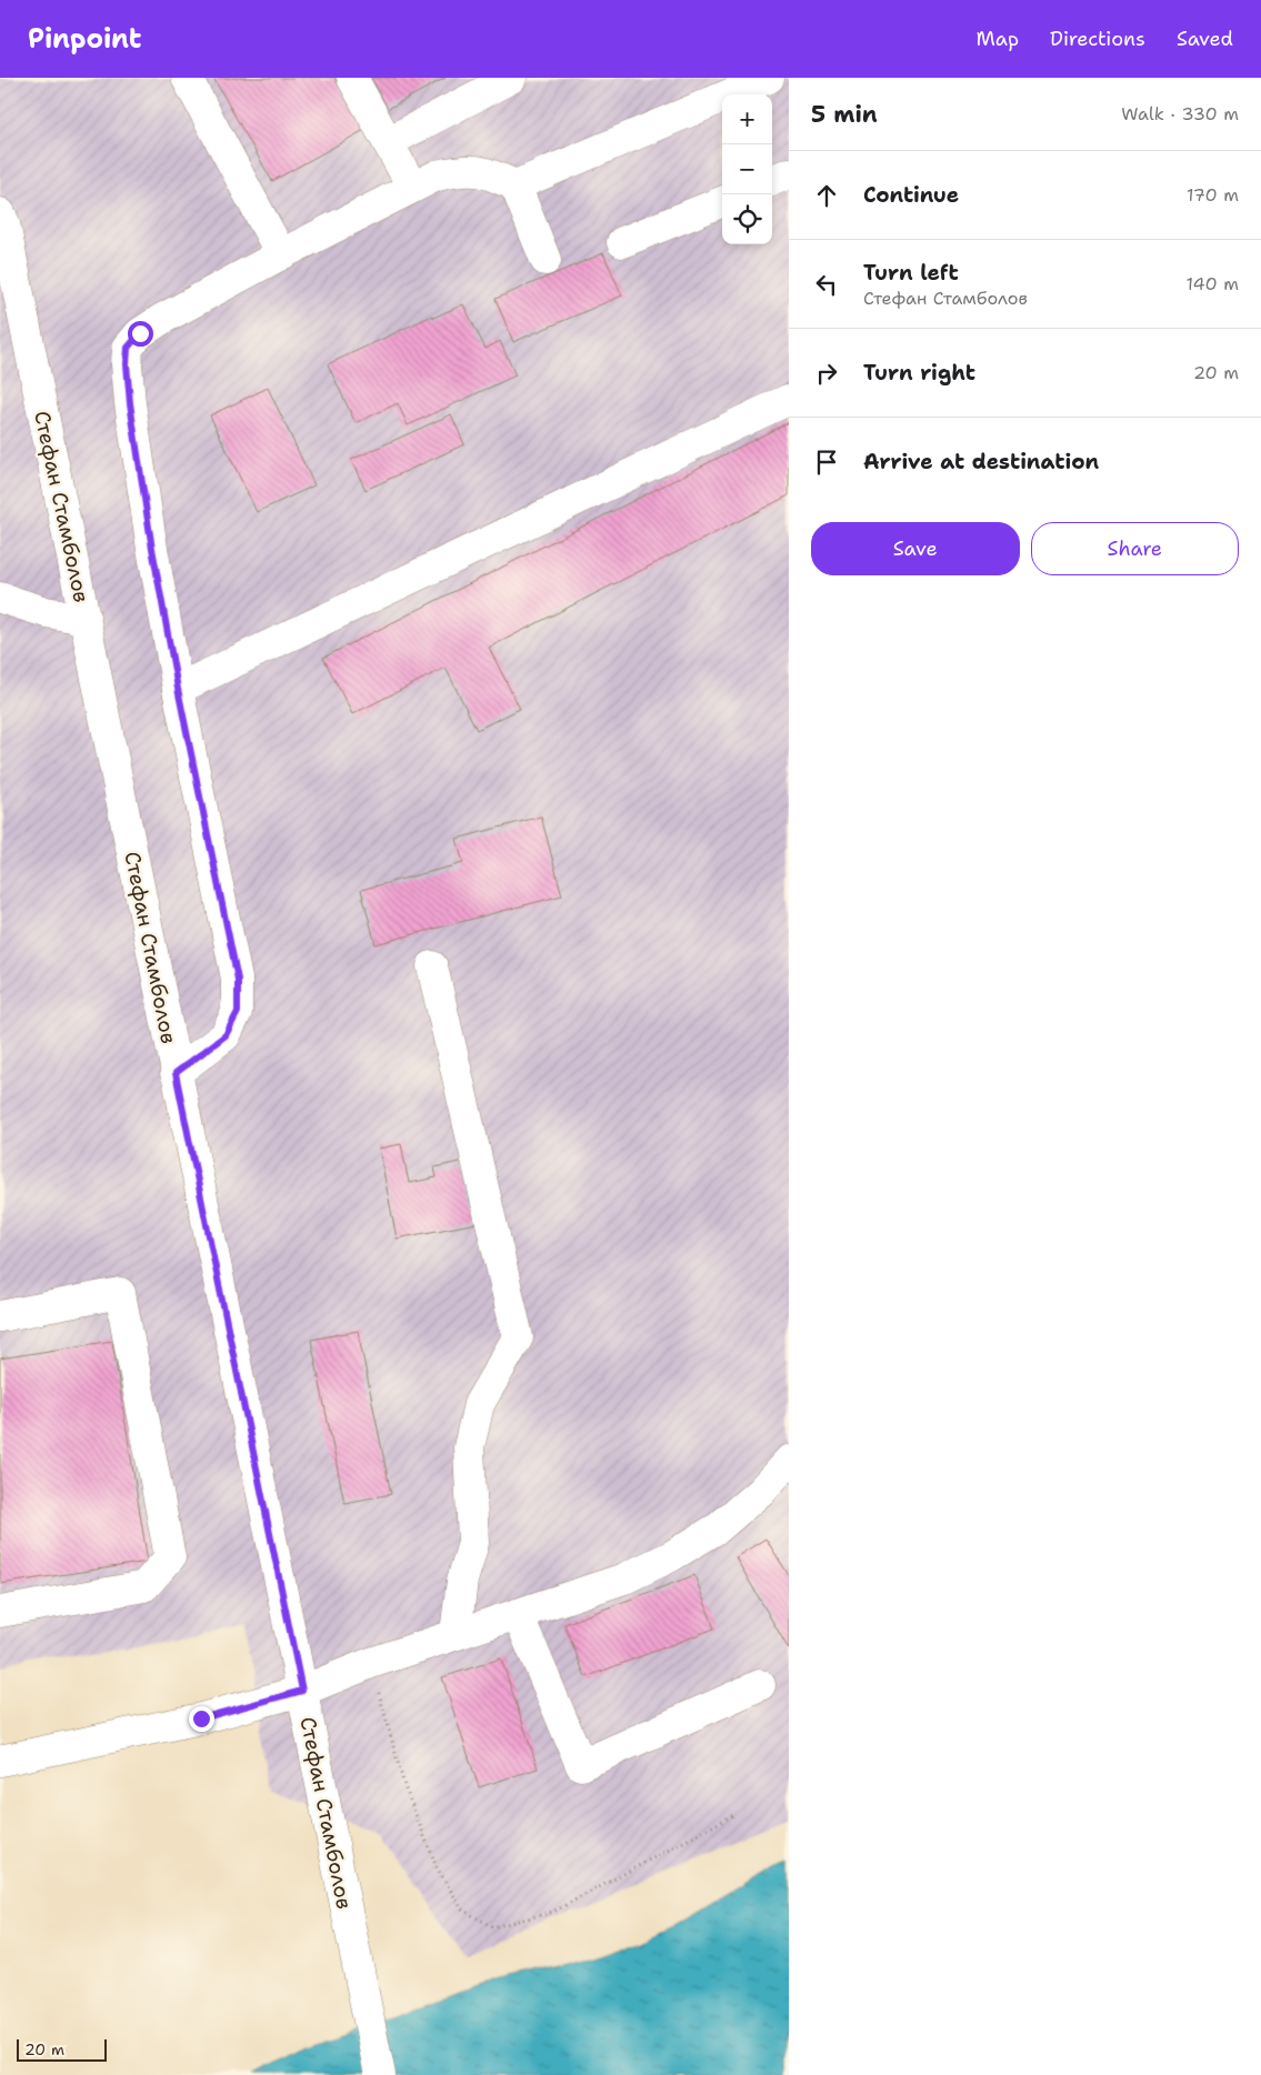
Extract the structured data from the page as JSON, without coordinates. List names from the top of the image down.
{
  "streets": {
    "street": ["Стефан Стамболов"]
  },
  "scale_bar": "20 m",
  "page": {
    "header": "Pinpoint",
    "nav": ["Map", "Directions", "Saved"],
    "heading": ["5 min", "Walk · 330 m"],
    "map_buttons": ["+", "−"],
    "list": [
      ["Continue", "170 m"],
      ["Turn left", "Стефан Стамболов", "140 m"],
      ["Turn right", "20 m"],
      "Arrive at destination"
    ],
    "buttons": ["Save", "Share"],
    "scale": "20 m"
  }
}
